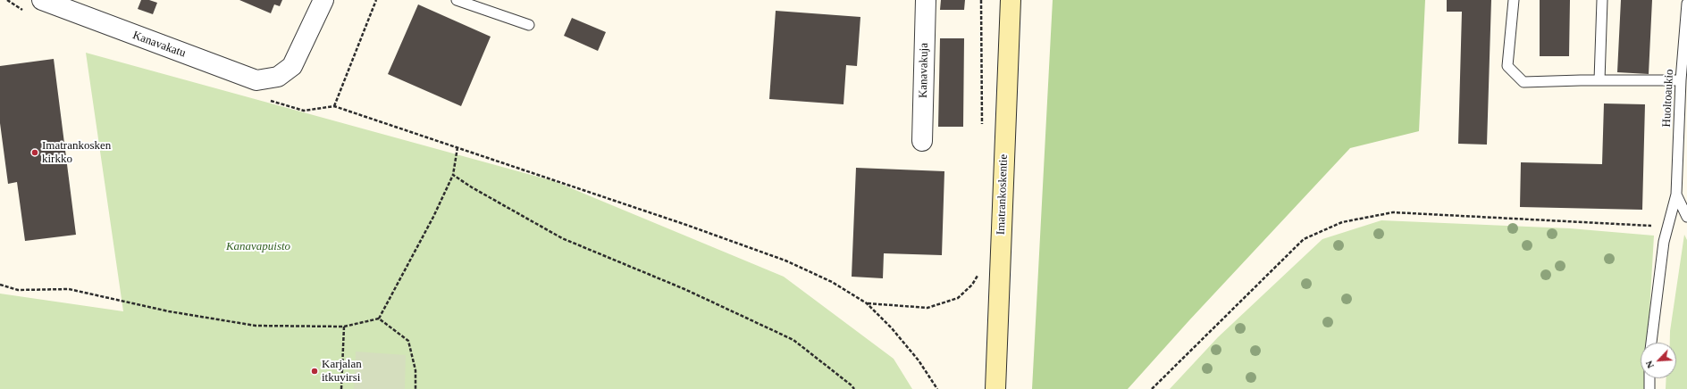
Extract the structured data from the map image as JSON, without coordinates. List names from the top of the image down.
{
  "streets": {
    "main road": ["Imatrankoskentie"],
    "street": ["Kanavakatu", "Kanavakuja"],
    "lane": ["Huoltoaukio"]
  },
  "parks": ["Kanavapuisto"],
  "places": ["Imatrankosken kirkko", "Karjalan itkuvirsi"],
  "north": "bottom left"
}
